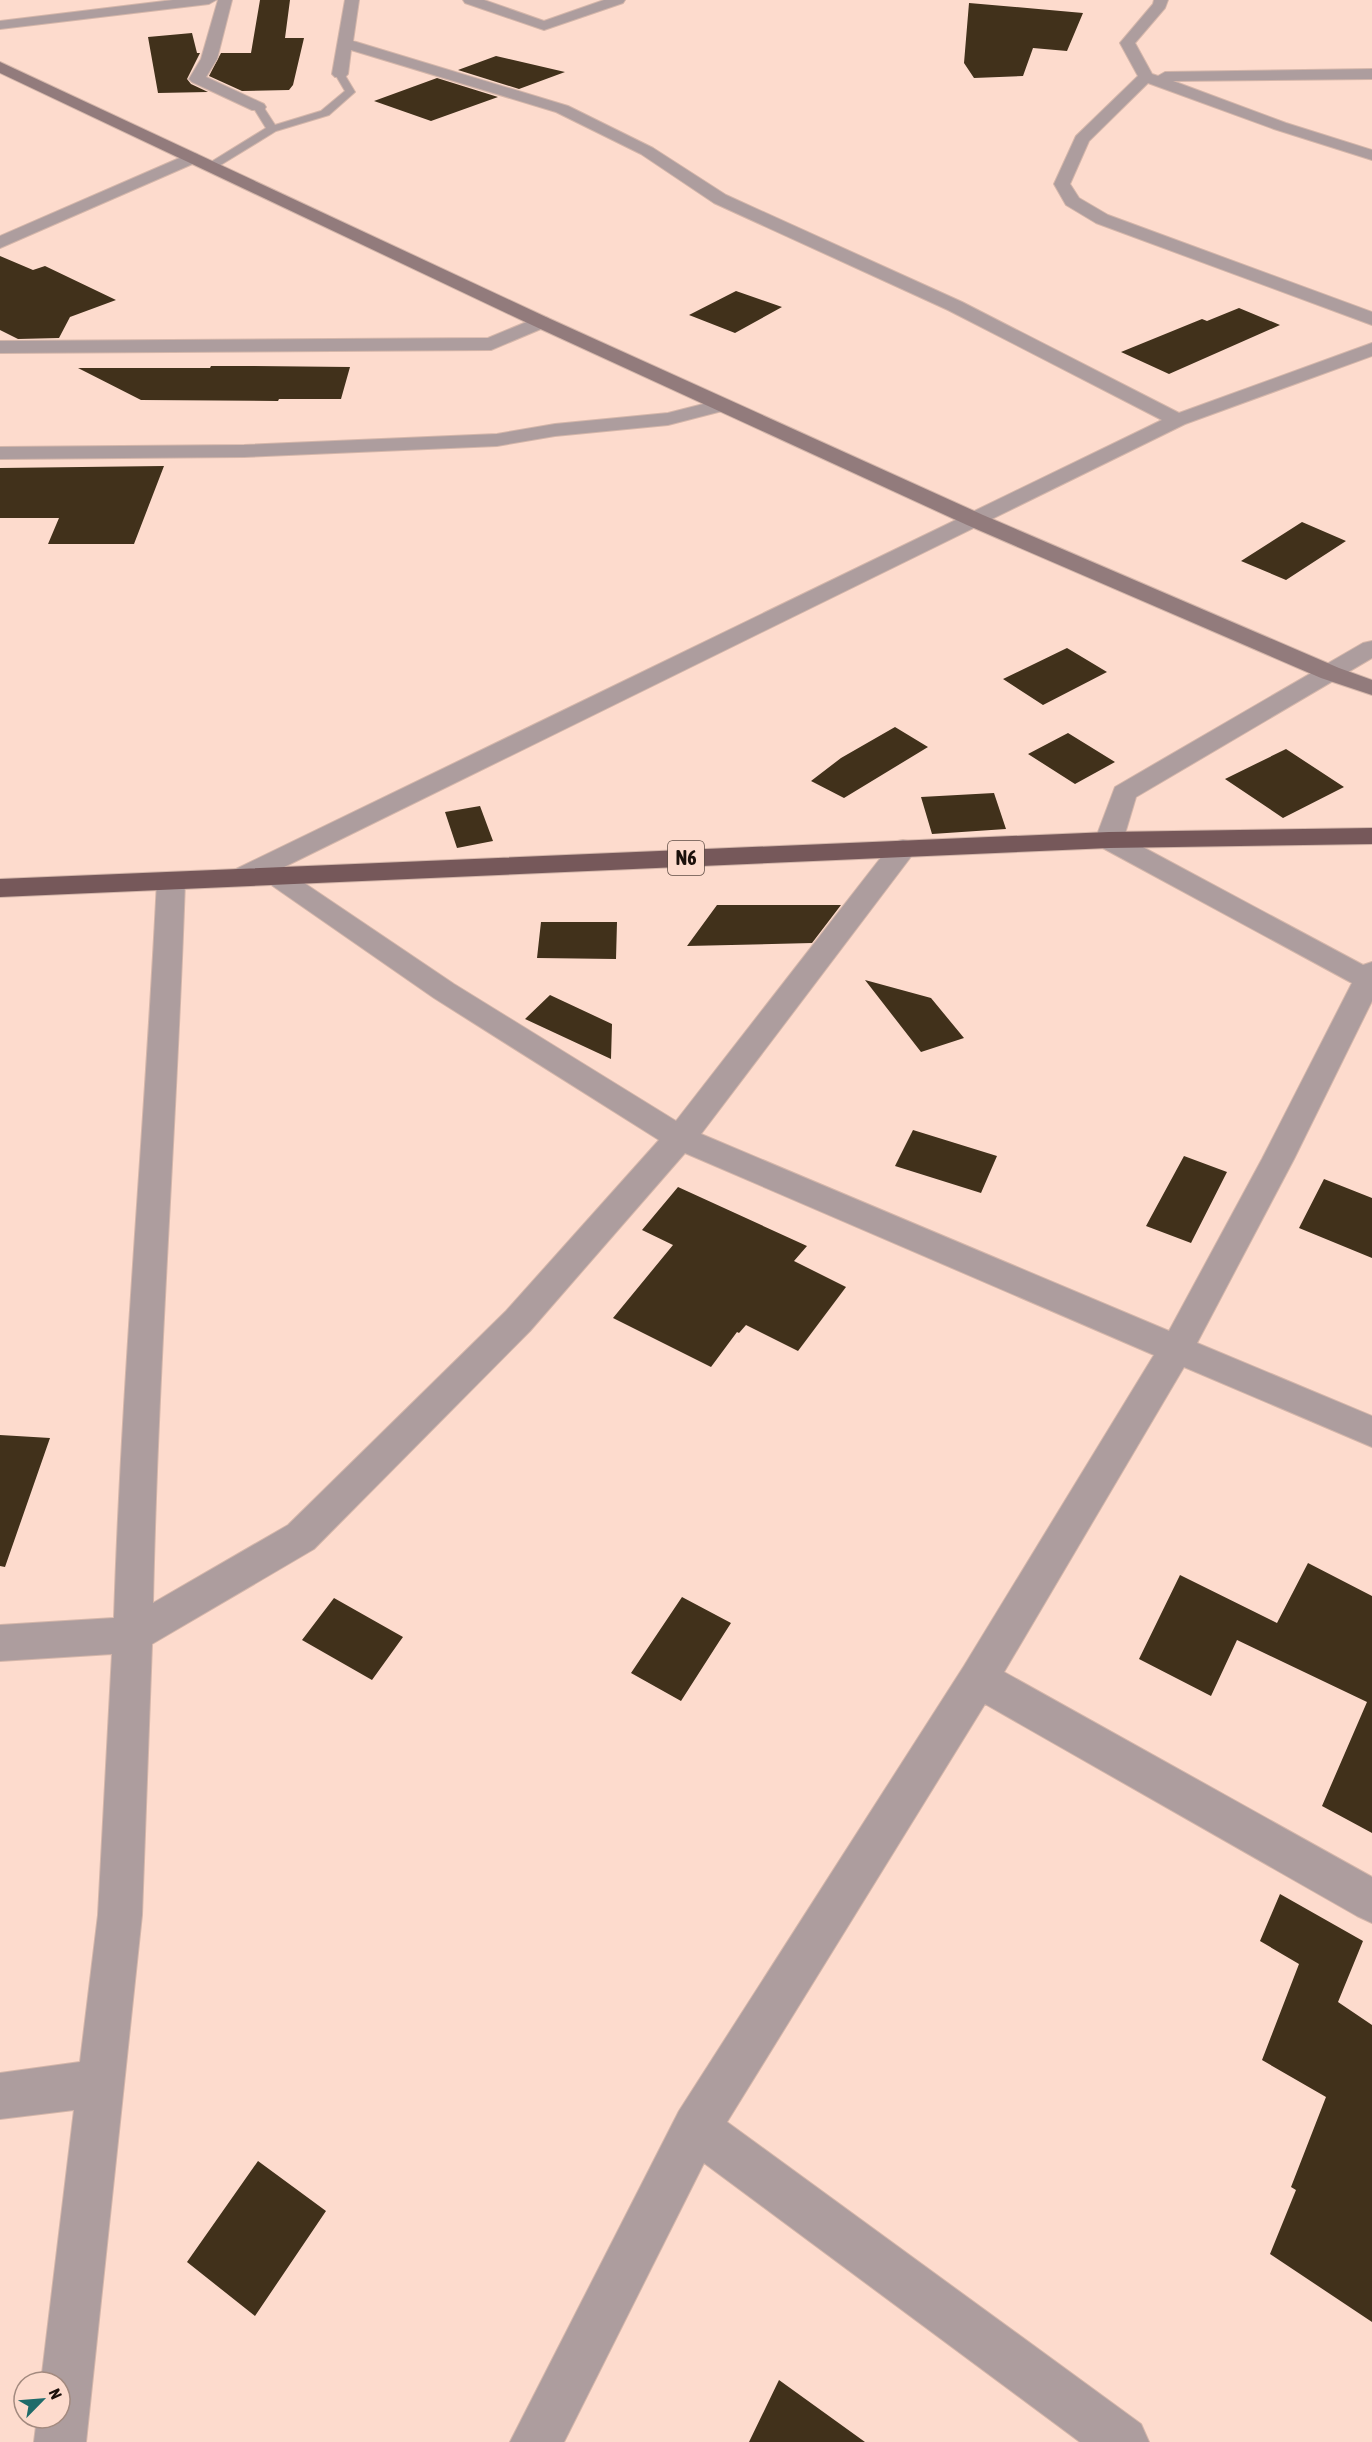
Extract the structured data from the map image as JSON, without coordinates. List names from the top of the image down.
{
  "streets": {
    "highway": ["N6"]
  },
  "north": "top right"
}
